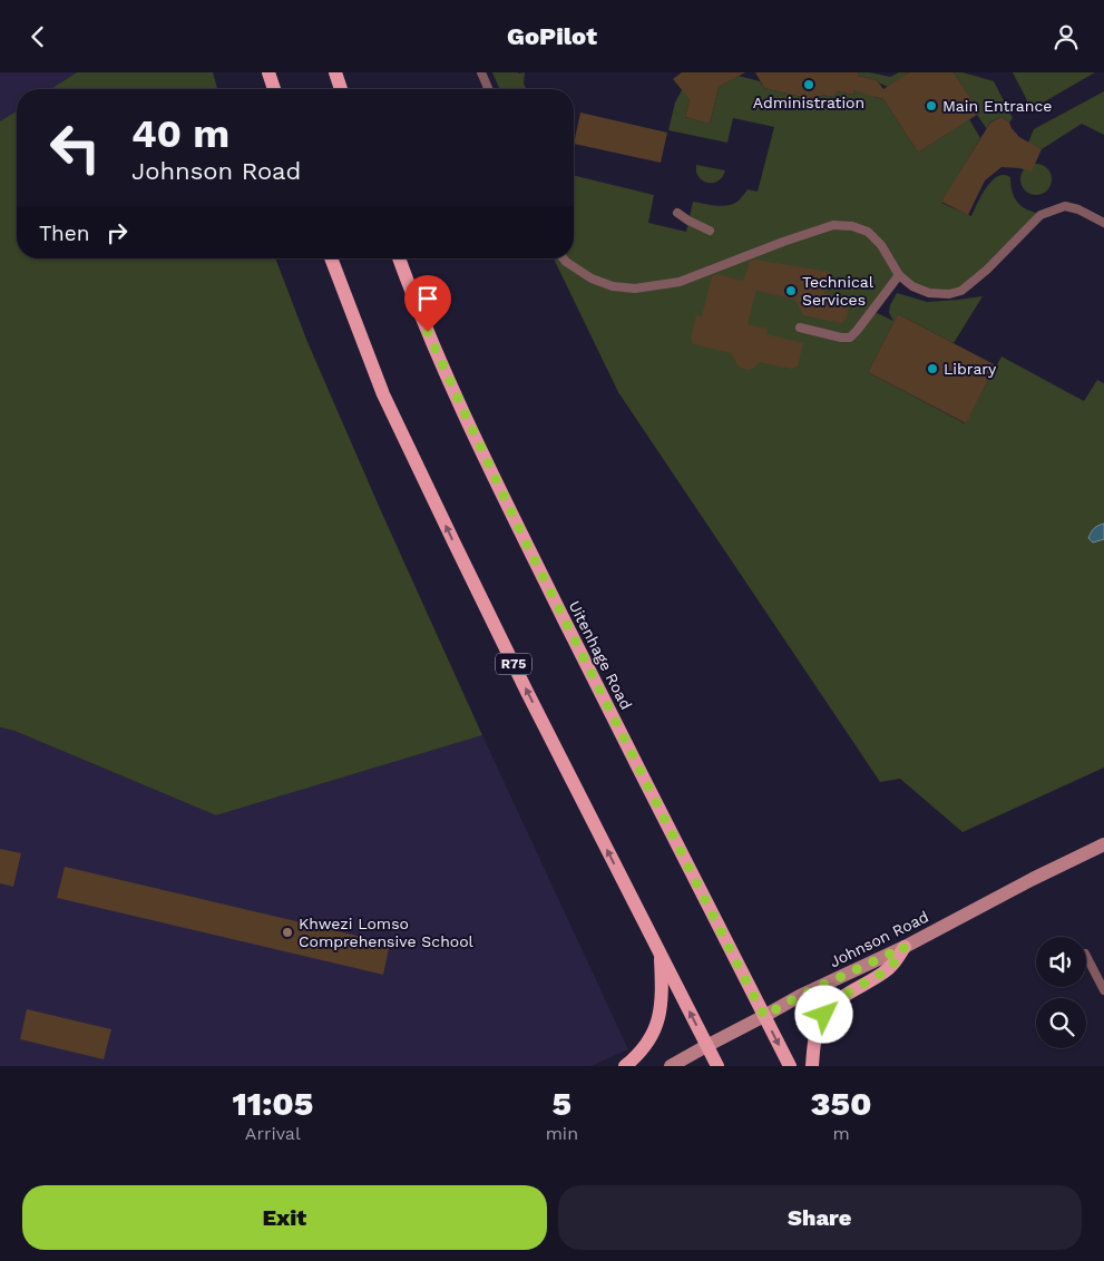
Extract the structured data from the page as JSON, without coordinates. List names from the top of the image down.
{
  "streets": {
    "main road": ["Uitenhage Road", "R75"],
    "street": ["Johnson Road"]
  },
  "crossings": [
    ["Uitenhage Road", "Johnson Road"],
    ["R75", "Johnson Road"]
  ],
  "places": [
    "Administration",
    "Main Entrance",
    "Technical Services",
    "Library",
    "Khwezi Lomso Comprehensive School"
  ],
  "page": {
    "header": "GoPilot",
    "turn": ["40 m", "Johnson Road"],
    "then": "Then",
    "eta": [
      "11:05",
      "Arrival",
      "5",
      "min",
      "350",
      "m"
    ],
    "buttons": ["Exit", "Share"]
  }
}
